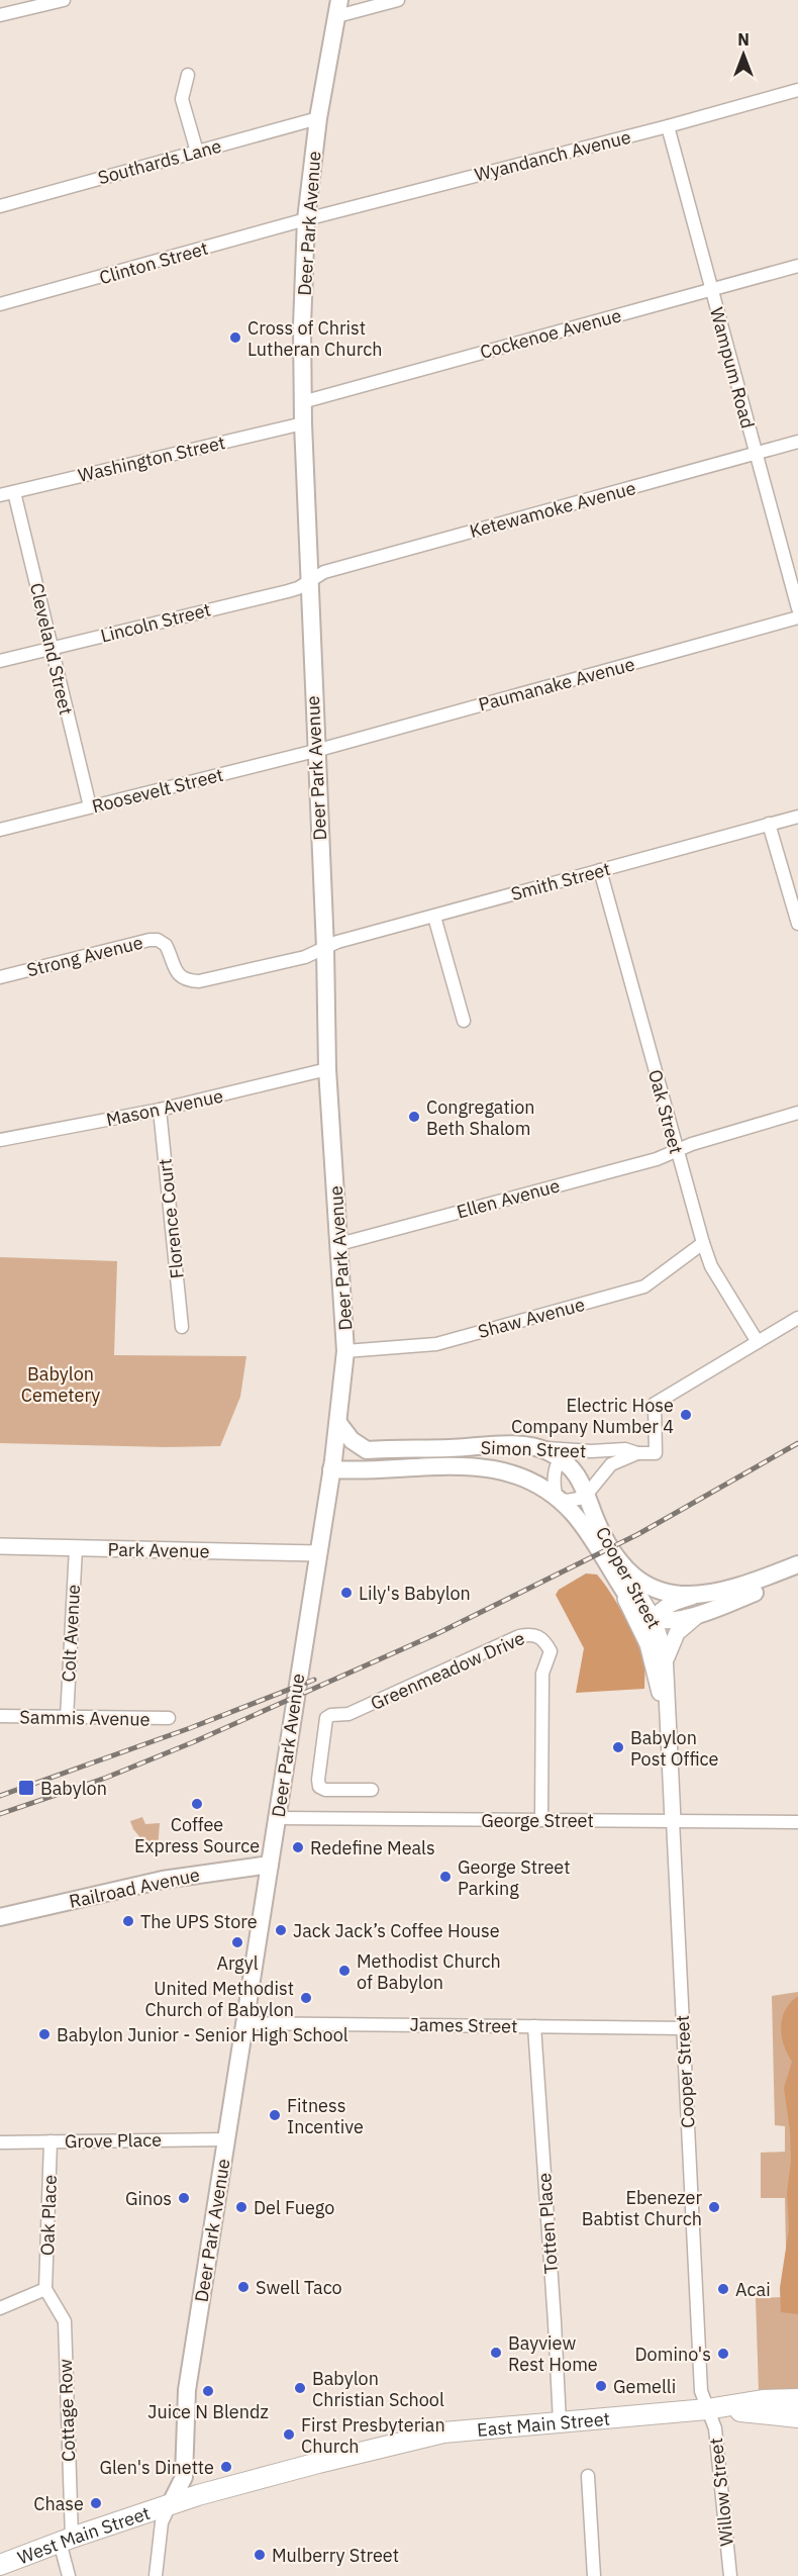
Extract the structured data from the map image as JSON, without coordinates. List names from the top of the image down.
{
  "streets": {
    "main road": [
      "Deer Park Avenue",
      "Simon Street",
      "Cooper Street",
      "Railroad Avenue",
      "East Main Street",
      "West Main Street"
    ],
    "street": [
      "Wyandanch Avenue",
      "Southards Lane",
      "Clinton Street",
      "Cockenoe Avenue",
      "Wampum Road",
      "Washington Street",
      "Ketewamoke Avenue",
      "Lincoln Street",
      "Cleveland Street",
      "Paumanake Avenue",
      "Roosevelt Street",
      "Smith Street",
      "Strong Avenue",
      "Mason Avenue",
      "Oak Street",
      "Ellen Avenue",
      "Florence Court",
      "Shaw Avenue",
      "Park Avenue",
      "Colt Avenue",
      "Greenmeadow Drive",
      "Sammis Avenue",
      "George Street",
      "James Street",
      "Grove Place",
      "Oak Place",
      "Totten Place",
      "Cottage Row",
      "Willow Street"
    ]
  },
  "crossings": [
    ["Wyandanch Avenue", "Deer Park Avenue"],
    ["Wyandanch Avenue", "Clinton Street"],
    ["Wyandanch Avenue", "Wampum Road"],
    ["Southards Lane", "Deer Park Avenue"],
    ["Deer Park Avenue", "Clinton Street"],
    ["Deer Park Avenue", "Cockenoe Avenue"],
    ["Deer Park Avenue", "Washington Street"],
    ["Deer Park Avenue", "Ketewamoke Avenue"],
    ["Deer Park Avenue", "Lincoln Street"],
    ["Deer Park Avenue", "Paumanake Avenue"],
    ["Deer Park Avenue", "Roosevelt Street"],
    ["Deer Park Avenue", "Smith Street"],
    ["Deer Park Avenue", "Strong Avenue"],
    ["Deer Park Avenue", "Mason Avenue"],
    ["Deer Park Avenue", "Ellen Avenue"],
    ["Deer Park Avenue", "Shaw Avenue"],
    ["Deer Park Avenue", "Simon Street"],
    ["Deer Park Avenue", "Park Avenue"],
    ["Deer Park Avenue", "George Street"],
    ["Deer Park Avenue", "Railroad Avenue"],
    ["Deer Park Avenue", "James Street"],
    ["Deer Park Avenue", "Grove Place"],
    ["Deer Park Avenue", "East Main Street"],
    ["Deer Park Avenue", "West Main Street"],
    ["Cockenoe Avenue", "Wampum Road"],
    ["Wampum Road", "Ketewamoke Avenue"],
    ["Washington Street", "Cleveland Street"],
    ["Ketewamoke Avenue", "Lincoln Street"],
    ["Lincoln Street", "Cleveland Street"],
    ["Cleveland Street", "Roosevelt Street"],
    ["Paumanake Avenue", "Roosevelt Street"],
    ["Smith Street", "Strong Avenue"],
    ["Smith Street", "Oak Street"],
    ["Mason Avenue", "Florence Court"],
    ["Oak Street", "Ellen Avenue"],
    ["Oak Street", "Shaw Avenue"],
    ["Oak Street", "Simon Street"],
    ["Simon Street", "Cooper Street"],
    ["Park Avenue", "Colt Avenue"],
    ["Cooper Street", "George Street"],
    ["Cooper Street", "James Street"],
    ["Cooper Street", "East Main Street"],
    ["Cooper Street", "Willow Street"],
    ["Colt Avenue", "Sammis Avenue"],
    ["Greenmeadow Drive", "George Street"],
    ["James Street", "Totten Place"],
    ["Grove Place", "Oak Place"],
    ["Oak Place", "Cottage Row"],
    ["Totten Place", "East Main Street"],
    ["Cottage Row", "West Main Street"],
    ["East Main Street", "Willow Street"],
    ["East Main Street", "West Main Street"]
  ],
  "parks": ["Babylon Cemetery"],
  "places": {
    "other": [
      "Cross of Christ Lutheran Church",
      "Congregation Beth Shalom",
      "Electric Hose Company Number 4",
      "Lily's Babylon",
      "Babylon Post Office",
      "Coffee Express Source",
      "Redefine Meals",
      "George Street Parking",
      "The UPS Store",
      "Jack Jack’s Coffee House",
      "Argyl",
      "Methodist Church of Babylon",
      "United Methodist Church of Babylon",
      "Babylon Junior - Senior High School",
      "Fitness Incentive",
      "Ginos",
      "Del Fuego",
      "Ebenezer Babtist Church",
      "Swell Taco",
      "Acai",
      "Bayview Rest Home",
      "Domino's",
      "Gemelli",
      "Babylon Christian School",
      "Juice N Blendz",
      "First Presbyterian Church",
      "Glen's Dinette",
      "Chase",
      "Mulberry Street"
    ],
    "transit": ["Babylon"]
  },
  "north": "top"
}
